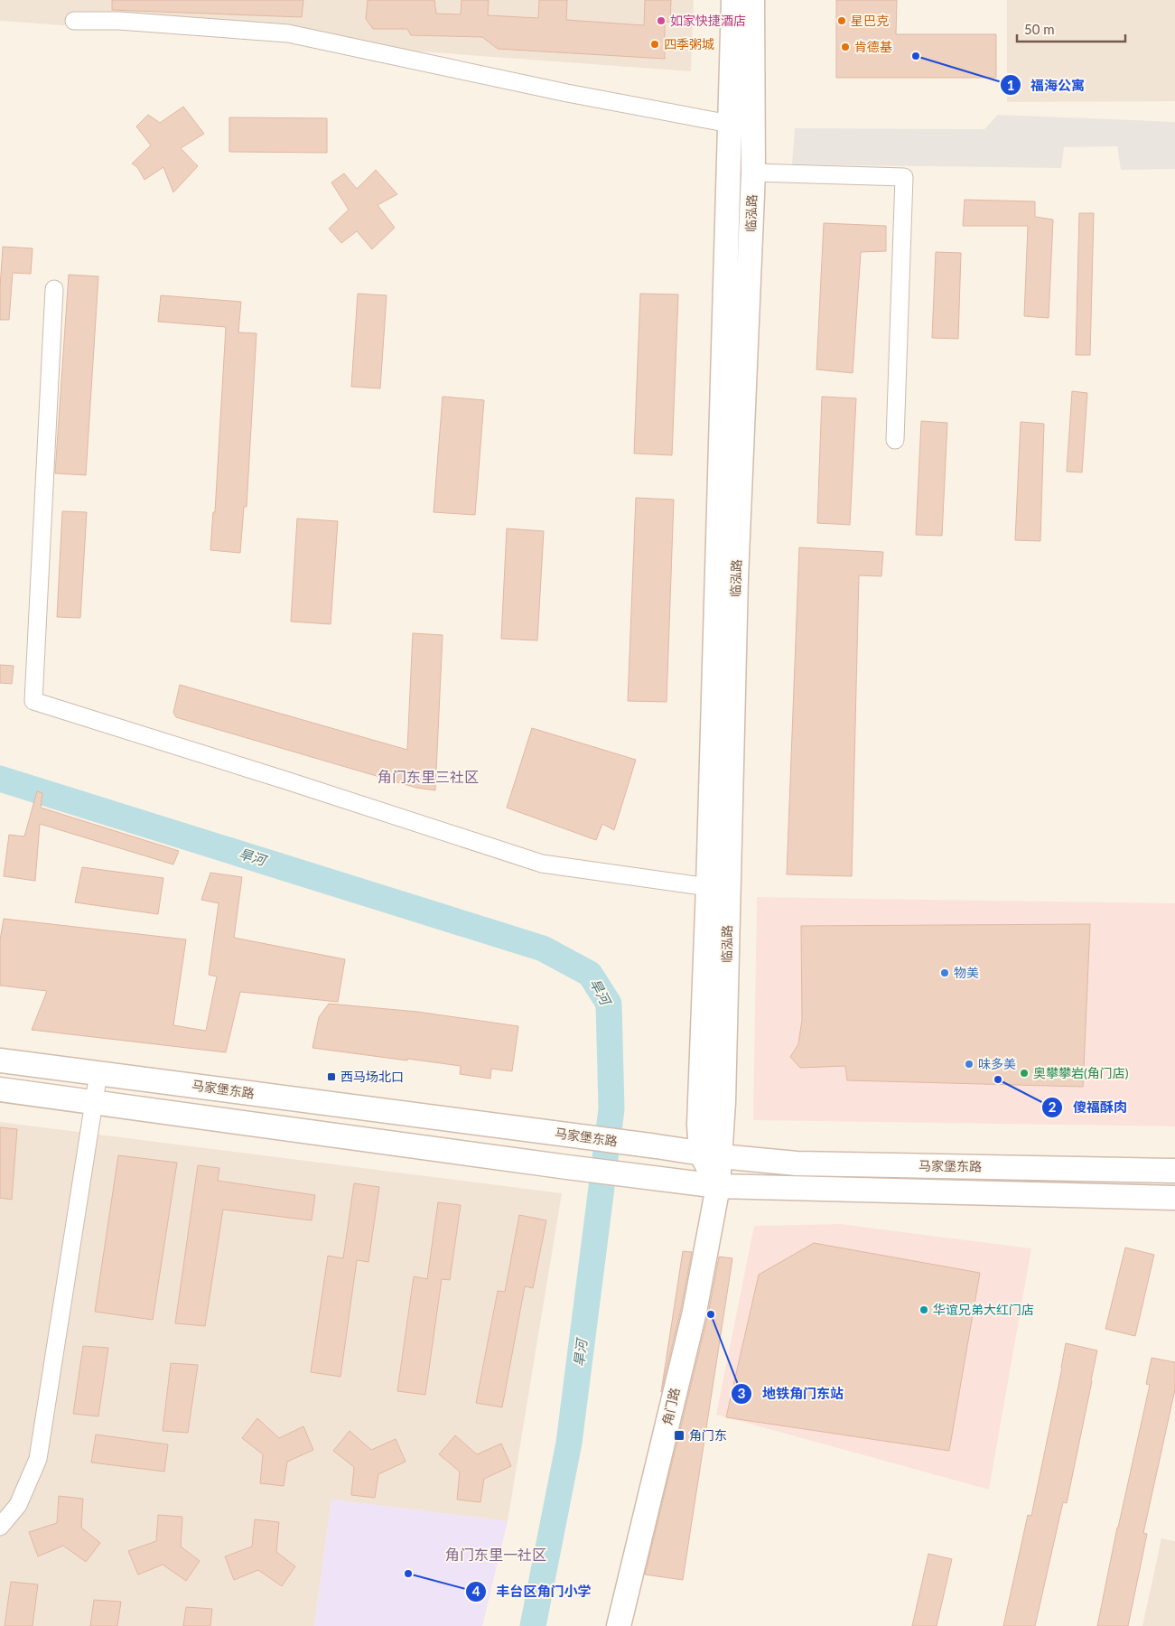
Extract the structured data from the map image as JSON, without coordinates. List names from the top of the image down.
{
  "streets": {
    "main road": ["临泓路", "马家堡东路", "角门路"]
  },
  "crossings": [
    ["临泓路", "马家堡东路"],
    ["临泓路", "角门路"],
    ["马家堡东路", "角门路"]
  ],
  "districts": ["角门东里三社区", "角门东里一社区"],
  "water": ["旱河"],
  "places": {
    "other": [
      "如家快捷酒店",
      "星巴克",
      "四季粥城",
      "肯德基",
      "福海公寓",
      "物美",
      "味多美",
      "奥攀攀岩(角门店)",
      "傻福酥肉",
      "华谊兄弟大红门店",
      "地铁角门东站",
      "丰台区角门小学"
    ],
    "transit": ["西马场北口", "角门东"]
  },
  "scale_bar": "50 m"
}
